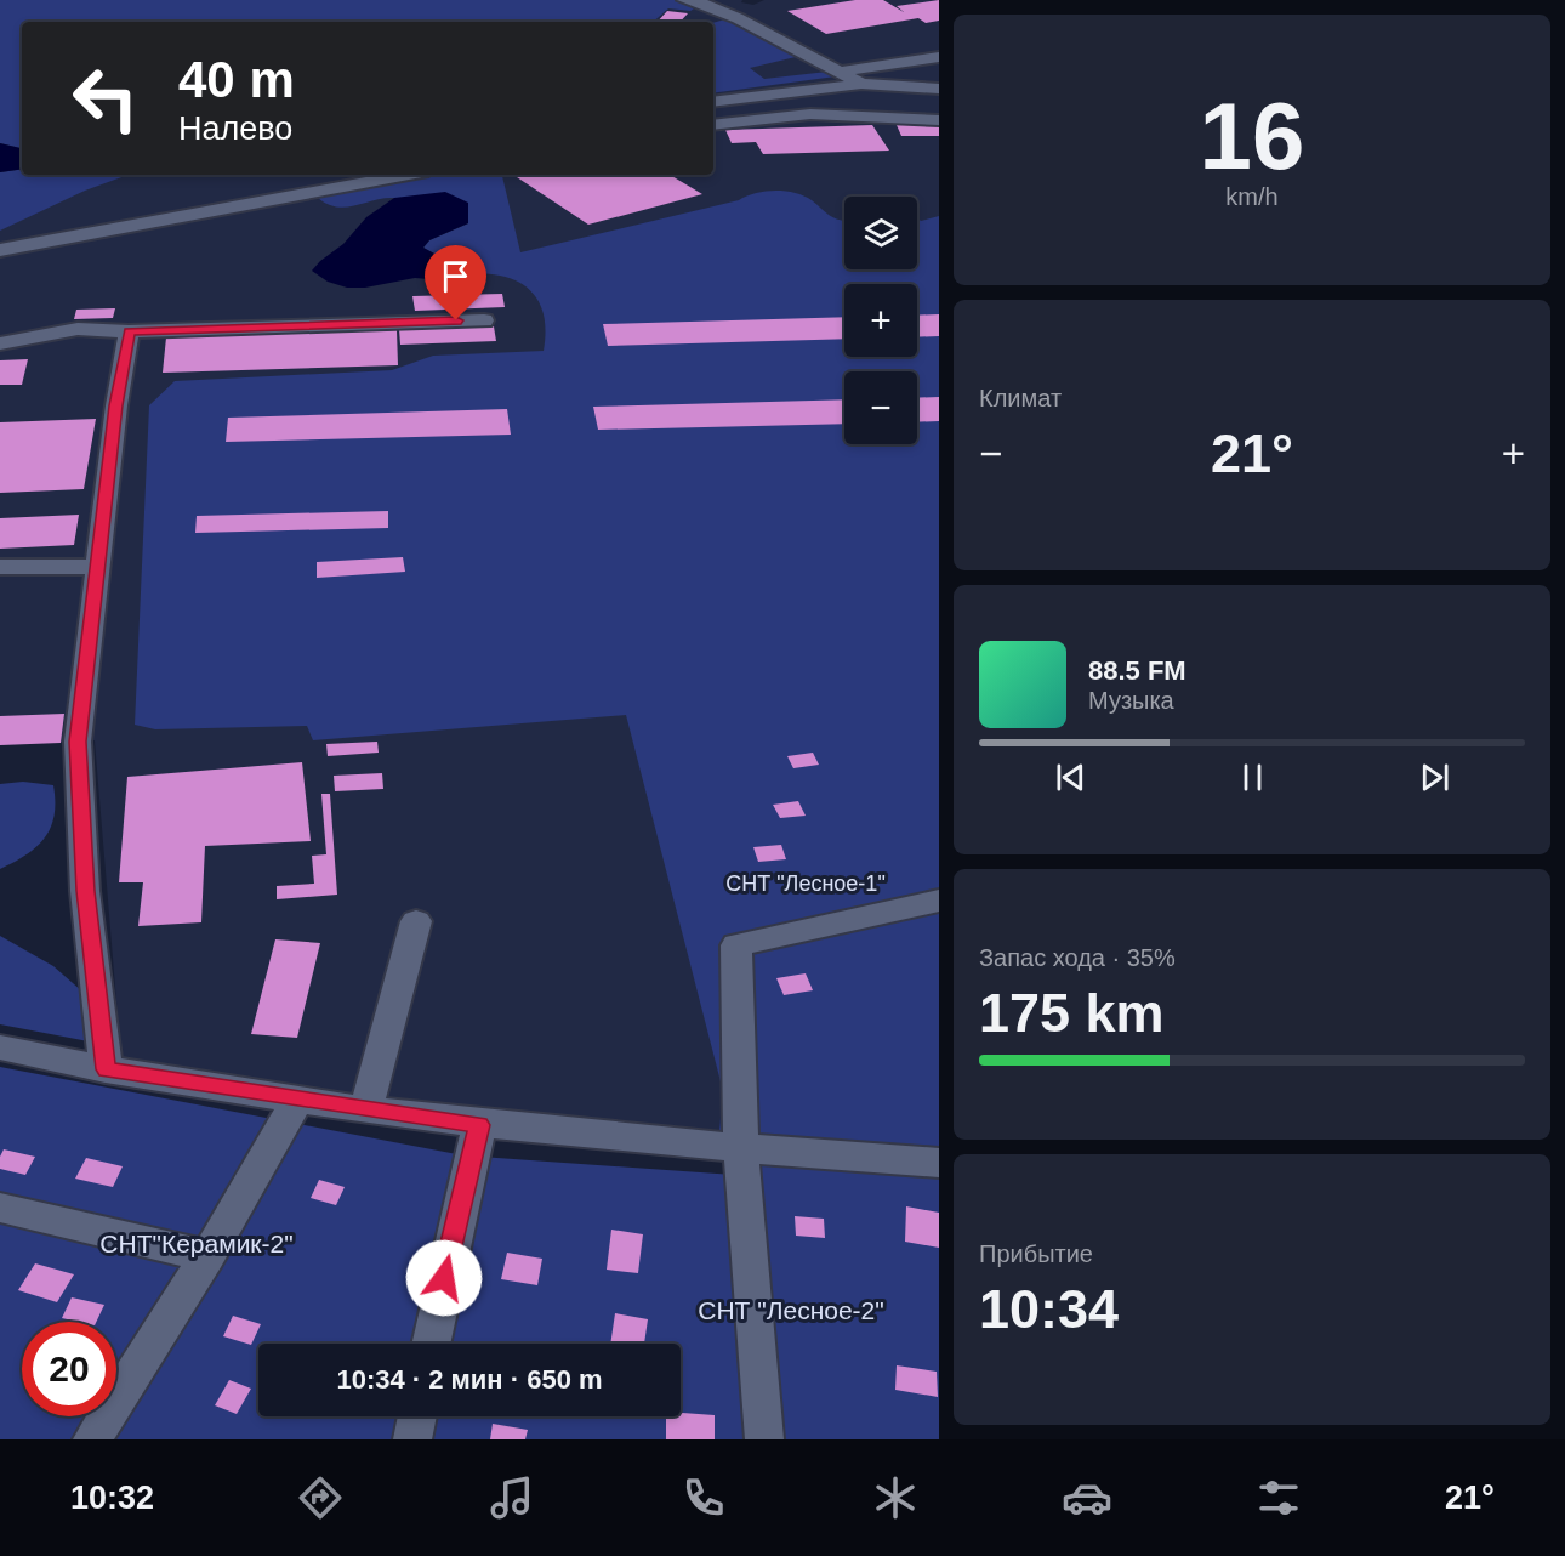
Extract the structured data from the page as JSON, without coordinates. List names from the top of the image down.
{
  "parks": ["СНТ \"Лесное-1\"", "СНТ\"Керамик-2\"", "СНТ \"Лесное-2\""],
  "page": {
    "tile": [
      ["16", "km/h"],
      "Климат",
      ["Запас хода · 35%", "175 km"],
      ["Прибытие", "10:34"]
    ],
    "turn": ["40 m", "Налево"],
    "map_buttons": ["+", "−"],
    "heat": ["−", "21°", "+"],
    "song": ["88.5 FM", "Музыка"],
    "limit": "20",
    "trip": "10:34 · 2 мин · 650 m",
    "tabs": ["10:32", "21°"]
  }
}
